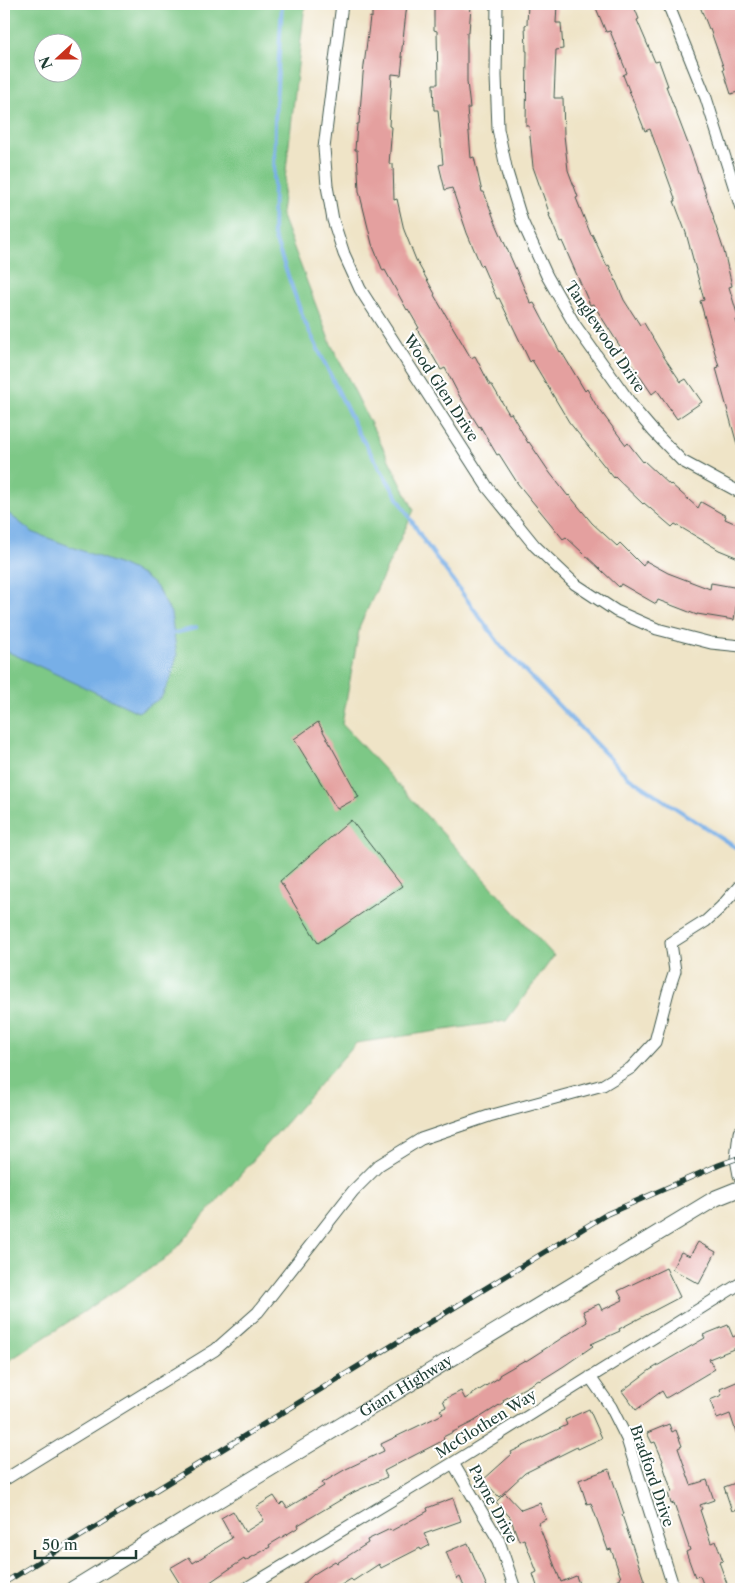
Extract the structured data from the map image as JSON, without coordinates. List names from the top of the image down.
{
  "streets": {
    "street": [
      "Tanglewood Drive",
      "Wood Glen Drive",
      "Giant Highway",
      "McGlothen Way",
      "Bradford Drive",
      "Payne Drive"
    ]
  },
  "crossings": [
    ["McGlothen Way", "Bradford Drive"],
    ["McGlothen Way", "Payne Drive"]
  ],
  "scale_bar": "50 m",
  "north": "left"
}
